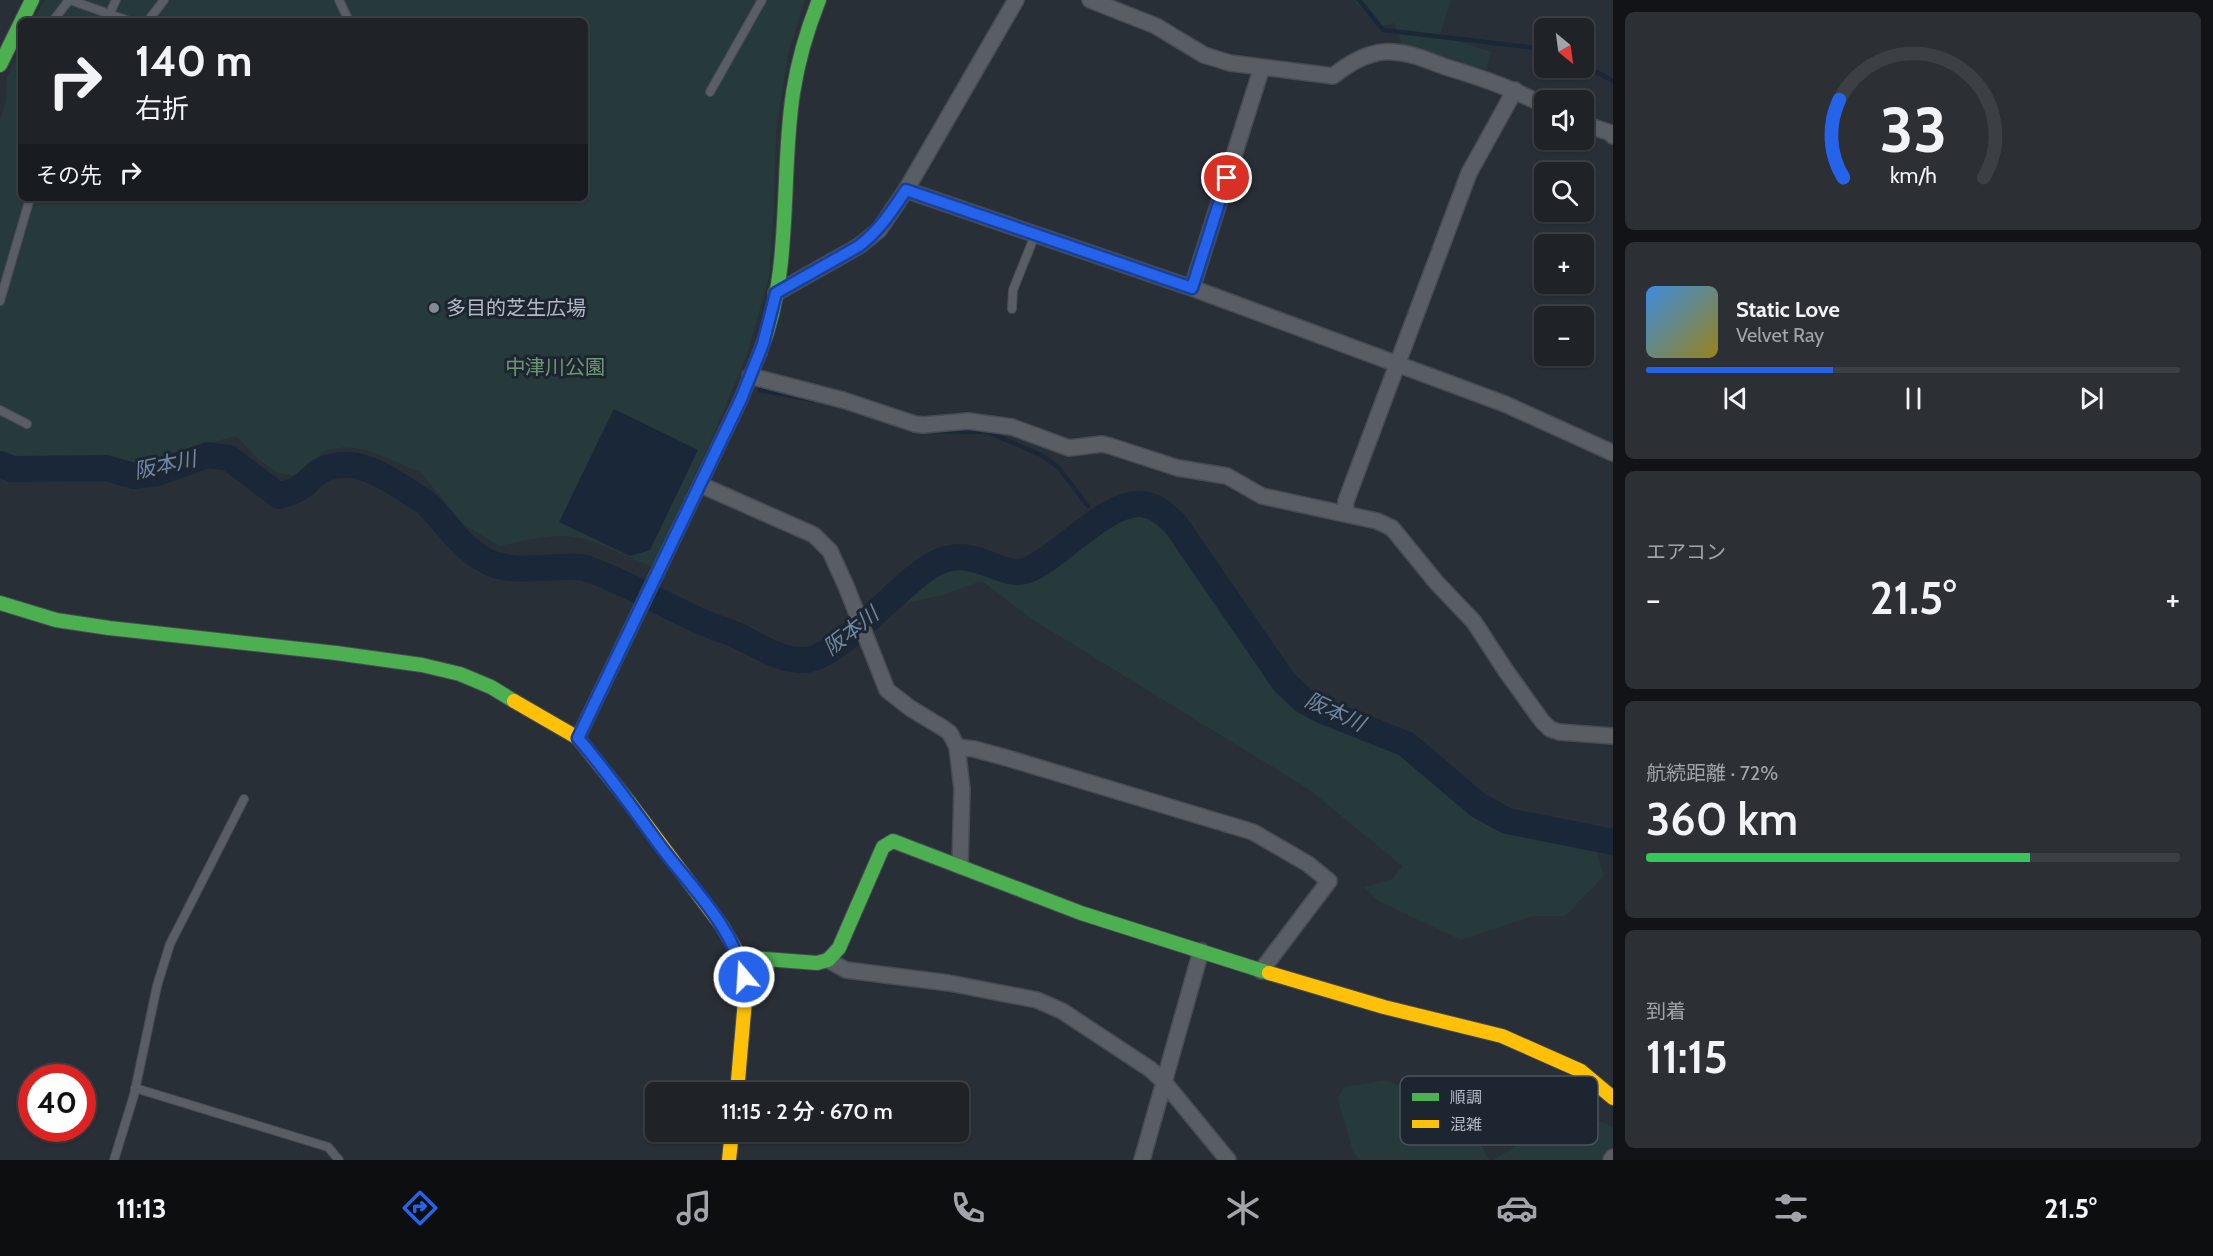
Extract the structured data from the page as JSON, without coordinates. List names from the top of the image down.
{
  "water": ["阪本川"],
  "parks": ["中津川公園"],
  "places": ["多目的芝生広場"],
  "legend": ["順調", "混雑"],
  "north": "bottom right",
  "page": {
    "map_buttons": ["+", "−"],
    "turn": ["140 m", "右折"],
    "then": "その先",
    "song": ["Static Love", "Velvet Ray"],
    "tile": [
      "エアコン",
      ["航続距離 · 72%", "360 km"],
      ["到着", "11:15"]
    ],
    "heat": ["−", "21.5°", "+"],
    "limit": "40",
    "trip": "11:15 · 2 分 · 670 m",
    "tabs": ["11:13", "21.5°"],
    "gauge": ["33", "km/h"]
  }
}
